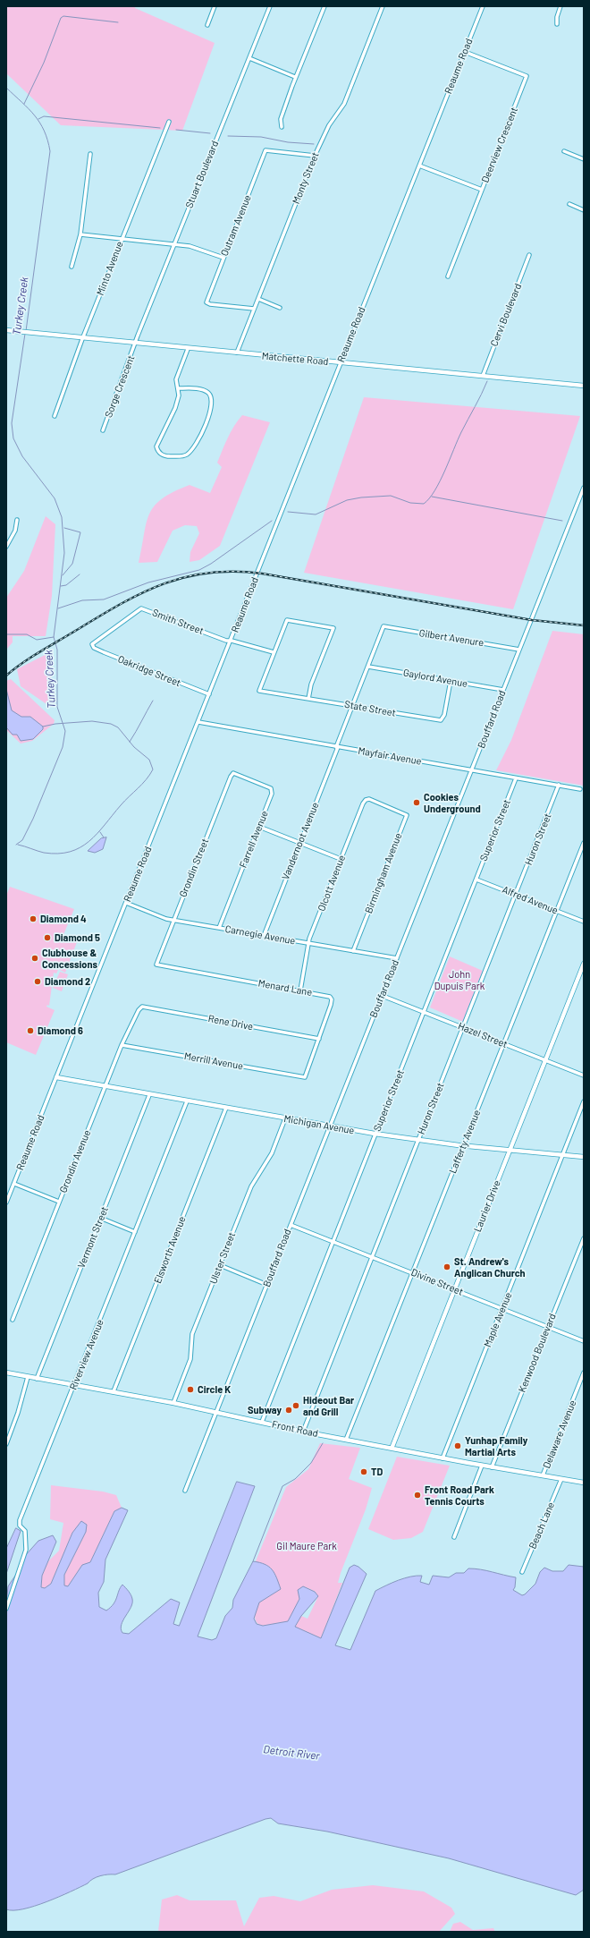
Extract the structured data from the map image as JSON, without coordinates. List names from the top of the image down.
{
  "streets": {
    "street": [
      "Reaume Road",
      "Deerview Crescent",
      "Stuart Boulevard",
      "Monty Street",
      "Outram Avenue",
      "Minto Avenue",
      "Cervi Boulevard",
      "Matchette Road",
      "Sorge Crescent",
      "Smith Street",
      "Gilbert Avenure",
      "Oakridge Street",
      "Gaylord Avenue",
      "State Street",
      "Bouffard Road",
      "Mayfair Avenue",
      "Superior Street",
      "Farrell Avenue",
      "Huron Street",
      "Vandernoot Avenue",
      "Grondin Street",
      "Birmingham Avenue",
      "Olcott Avenue",
      "Alfred Avenue",
      "Carnegie Avenue",
      "Menard Lane",
      "Rene Drive",
      "Hazel Street",
      "Merrill Avenue",
      "Michigan Avenue",
      "Lafferty Avenue",
      "Grondin Avenue",
      "Laurier Drive",
      "Vermont Street",
      "Elsworth Avenue",
      "Ulster Street",
      "Divine Street",
      "Maple Avenue",
      "Kenwood Boulevard",
      "Riverview Avenue",
      "Front Road",
      "Delaware Avenue",
      "Beach Lane"
    ]
  },
  "crossings": [
    ["Reaume Road", "Deerview Crescent"],
    ["Reaume Road", "Matchette Road"],
    ["Reaume Road", "Smith Street"],
    ["Reaume Road", "Oakridge Street"],
    ["Reaume Road", "Mayfair Avenue"],
    ["Reaume Road", "Carnegie Avenue"],
    ["Reaume Road", "Michigan Avenue"],
    ["Stuart Boulevard", "Matchette Road"],
    ["Stuart Boulevard", "Sorge Crescent"],
    ["Monty Street", "Outram Avenue"],
    ["Monty Street", "Matchette Road"],
    ["Minto Avenue", "Matchette Road"],
    ["Cervi Boulevard", "Matchette Road"],
    ["Matchette Road", "Sorge Crescent"],
    ["Smith Street", "Oakridge Street"],
    ["Smith Street", "State Street"],
    ["Gilbert Avenure", "Bouffard Road"],
    ["Gilbert Avenure", "Vandernoot Avenue"],
    ["Gaylord Avenue", "State Street"],
    ["Gaylord Avenue", "Bouffard Road"],
    ["Gaylord Avenue", "Vandernoot Avenue"],
    ["State Street", "Vandernoot Avenue"],
    ["Bouffard Road", "Mayfair Avenue"],
    ["Bouffard Road", "Carnegie Avenue"],
    ["Bouffard Road", "Hazel Street"],
    ["Bouffard Road", "Michigan Avenue"],
    ["Bouffard Road", "Divine Street"],
    ["Bouffard Road", "Front Road"],
    ["Mayfair Avenue", "Superior Street"],
    ["Mayfair Avenue", "Huron Street"],
    ["Mayfair Avenue", "Vandernoot Avenue"],
    ["Superior Street", "Alfred Avenue"],
    ["Superior Street", "Hazel Street"],
    ["Superior Street", "Michigan Avenue"],
    ["Superior Street", "Divine Street"],
    ["Superior Street", "Front Road"],
    ["Farrell Avenue", "Grondin Street"],
    ["Farrell Avenue", "Carnegie Avenue"],
    ["Huron Street", "Alfred Avenue"],
    ["Huron Street", "Hazel Street"],
    ["Huron Street", "Michigan Avenue"],
    ["Huron Street", "Divine Street"],
    ["Huron Street", "Front Road"],
    ["Vandernoot Avenue", "Carnegie Avenue"],
    ["Grondin Street", "Carnegie Avenue"],
    ["Grondin Street", "Menard Lane"],
    ["Birmingham Avenue", "Olcott Avenue"],
    ["Birmingham Avenue", "Carnegie Avenue"],
    ["Olcott Avenue", "Carnegie Avenue"],
    ["Olcott Avenue", "Menard Lane"],
    ["Alfred Avenue", "Lafferty Avenue"],
    ["Menard Lane", "Rene Drive"],
    ["Menard Lane", "Merrill Avenue"],
    ["Rene Drive", "Grondin Avenue"],
    ["Hazel Street", "Lafferty Avenue"],
    ["Hazel Street", "Laurier Drive"],
    ["Merrill Avenue", "Grondin Avenue"],
    ["Michigan Avenue", "Lafferty Avenue"],
    ["Michigan Avenue", "Grondin Avenue"],
    ["Michigan Avenue", "Laurier Drive"],
    ["Michigan Avenue", "Vermont Street"],
    ["Michigan Avenue", "Elsworth Avenue"],
    ["Michigan Avenue", "Ulster Street"],
    ["Michigan Avenue", "Maple Avenue"],
    ["Michigan Avenue", "Riverview Avenue"],
    ["Lafferty Avenue", "Divine Street"],
    ["Lafferty Avenue", "Front Road"],
    ["Laurier Drive", "Divine Street"],
    ["Laurier Drive", "Front Road"],
    ["Vermont Street", "Front Road"],
    ["Elsworth Avenue", "Front Road"],
    ["Ulster Street", "Front Road"],
    ["Divine Street", "Maple Avenue"],
    ["Divine Street", "Kenwood Boulevard"],
    ["Maple Avenue", "Front Road"],
    ["Kenwood Boulevard", "Front Road"],
    ["Riverview Avenue", "Front Road"],
    ["Front Road", "Delaware Avenue"],
    ["Front Road", "Beach Lane"]
  ],
  "water": ["Turkey Creek", "Detroit River"],
  "parks": ["John Dupuis Park", "Gil Maure Park"],
  "places": [
    "Cookies Underground",
    "Diamond 4",
    "Diamond 5",
    "Clubhouse & Concessions",
    "Diamond 2",
    "Diamond 6",
    "St. Andrew's Anglican Church",
    "Circle K",
    "Hideout Bar and Grill",
    "Subway",
    "Yunhap Family Martial Arts",
    "TD",
    "Front Road Park Tennis Courts"
  ]
}
